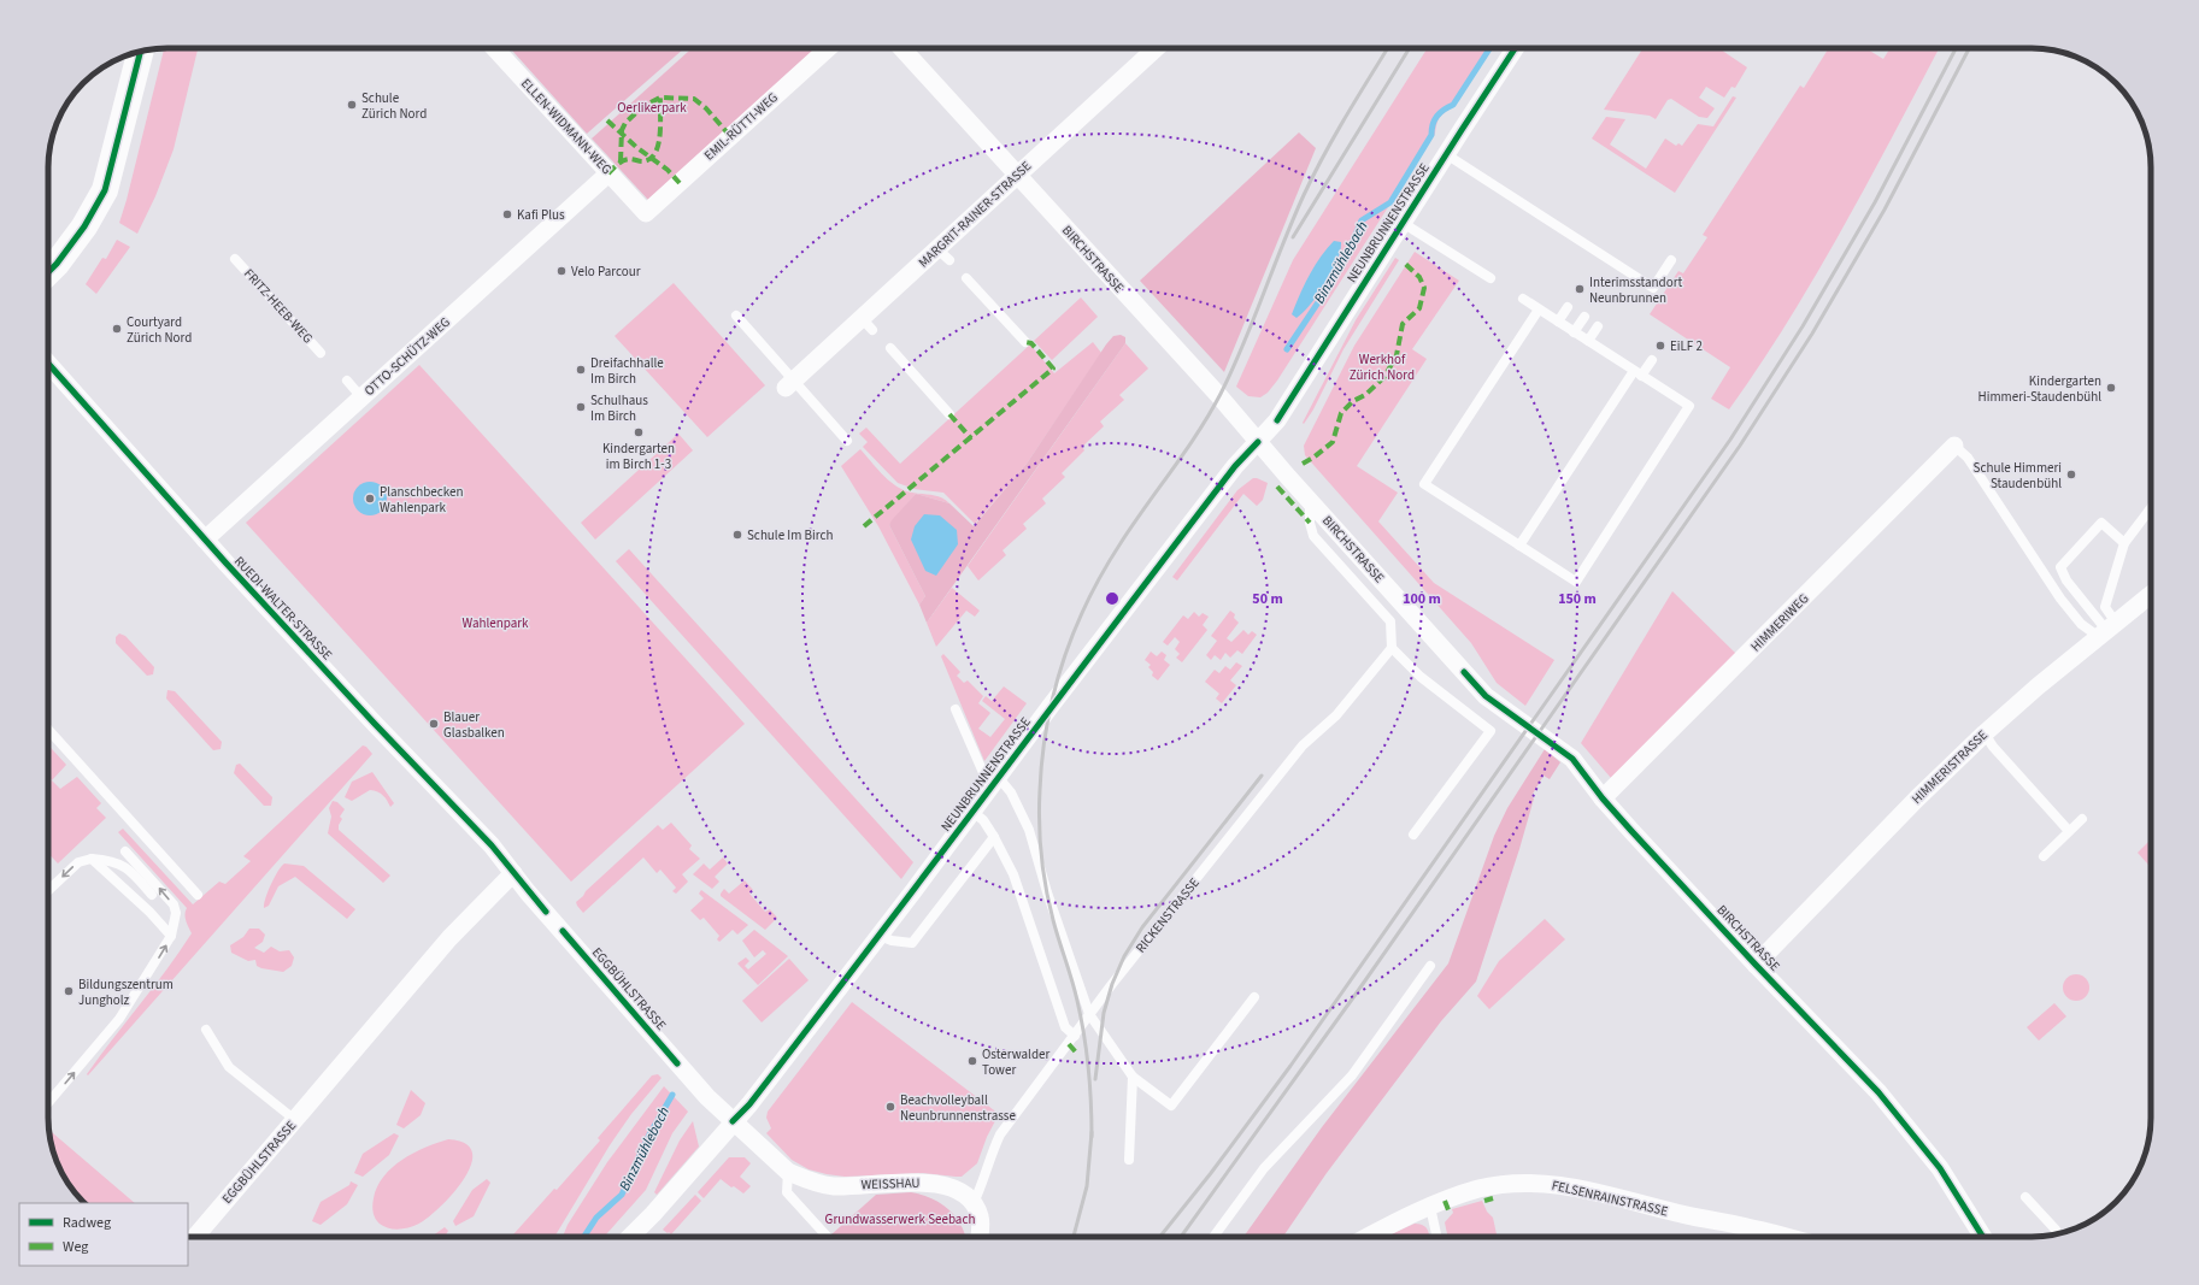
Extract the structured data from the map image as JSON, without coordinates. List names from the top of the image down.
{
  "streets": {
    "street": [
      "ELLEN-WIDMANN-WEG",
      "EMIL-RÜTTI-WEG",
      "MARGRIT-RAINER-STRASSE",
      "NEUNBRUNNENSTRASSE",
      "BIRCHSTRASSE",
      "OTTO-SCHÜTZ-WEG",
      "RUEDI-WALTER-STRASSE",
      "HIMMERIWEG",
      "HIMMERISTRASSE",
      "EGGBÜHLSTRASSE",
      "WEISSHAU",
      "FELSENRAINSTRASSE"
    ],
    "lane": ["FRITZ-HEEB-WEG", "RICKENSTRASSE"]
  },
  "crossings": [
    ["ELLEN-WIDMANN-WEG", "EMIL-RÜTTI-WEG"],
    ["ELLEN-WIDMANN-WEG", "OTTO-SCHÜTZ-WEG"],
    ["MARGRIT-RAINER-STRASSE", "BIRCHSTRASSE"],
    ["NEUNBRUNNENSTRASSE", "BIRCHSTRASSE"],
    ["NEUNBRUNNENSTRASSE", "EGGBÜHLSTRASSE"],
    ["NEUNBRUNNENSTRASSE", "WEISSHAU"],
    ["BIRCHSTRASSE", "HIMMERIWEG"],
    ["BIRCHSTRASSE", "HIMMERISTRASSE"],
    ["OTTO-SCHÜTZ-WEG", "RUEDI-WALTER-STRASSE"],
    ["RUEDI-WALTER-STRASSE", "EGGBÜHLSTRASSE"],
    ["RICKENSTRASSE", "WEISSHAU"],
    ["EGGBÜHLSTRASSE", "WEISSHAU"]
  ],
  "water": ["Binzmühlebach"],
  "parks": [
    "Oerlikerpark",
    "Werkhof Zürich Nord",
    "Wahlenpark",
    "Grundwasserwerk Seebach"
  ],
  "places": [
    "Schule Zürich Nord",
    "Kafi Plus",
    "Velo Parcour",
    "Interimsstandort Neunbrunnen",
    "Courtyard Zürich Nord",
    "EiLF 2",
    "Dreifachhalle Im Birch",
    "Kindergarten Himmeri-Staudenbühl",
    "Schulhaus Im Birch",
    "Kindergarten im Birch 1-3",
    "Schule Himmeri Staudenbühl",
    "Planschbecken Wahlenpark",
    "Schule Im Birch",
    "Blauer Glasbalken",
    "Bildungszentrum Jungholz",
    "Osterwalder Tower",
    "Beachvolleyball Neunbrunnenstrasse"
  ],
  "legend": ["Radweg", "Weg"],
  "rings": ["50 m", "100 m", "150 m"]
}
